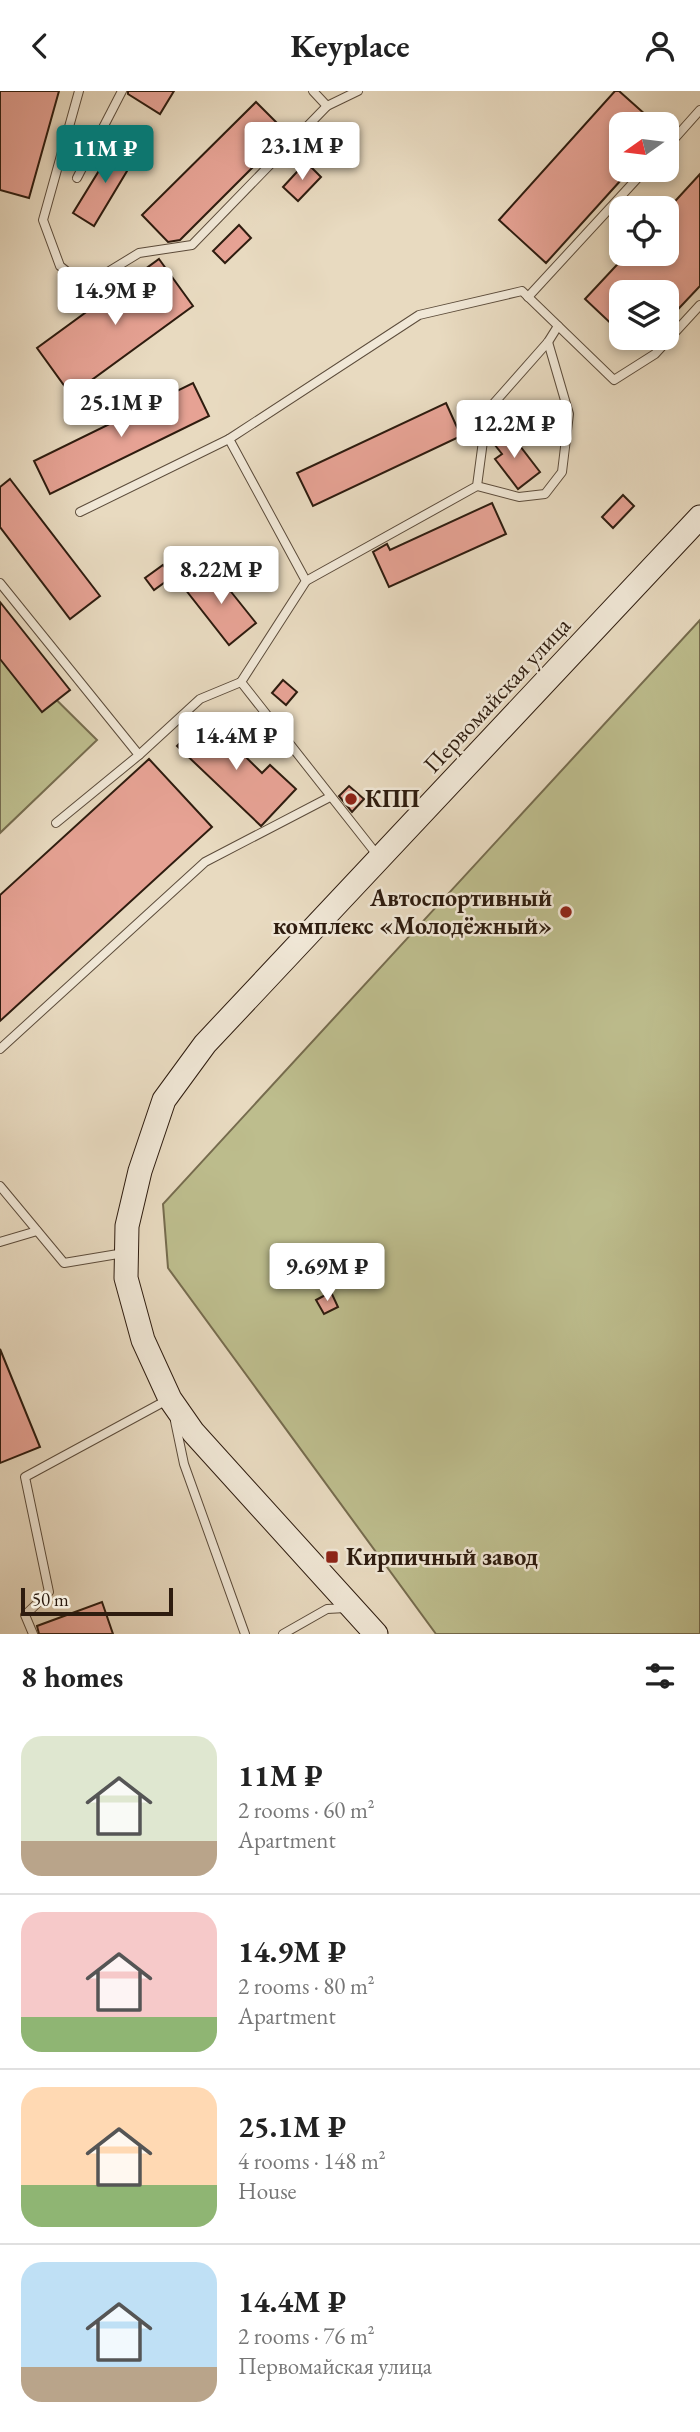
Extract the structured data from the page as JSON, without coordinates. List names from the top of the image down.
{
  "streets": {
    "street": ["Первомайская улица"]
  },
  "places": {
    "other": ["КПП", "Автоспортивный комплекс «Молодёжный»"],
    "transit": ["Кирпичный завод"]
  },
  "scale_bar": "50 m",
  "north": "left",
  "page": {
    "header": "Keyplace",
    "price": [
      "23.1M ₽",
      "11M ₽",
      "14.9M ₽",
      "25.1M ₽",
      "12.2M ₽",
      "8.22M ₽",
      "14.4M ₽",
      "9.69M ₽"
    ],
    "scale": "50 m",
    "heading": "8 homes",
    "list": [
      {
        "name": "11M ₽",
        "note": "2 rooms · 60 m² · Apartment"
      },
      {
        "name": "14.9M ₽",
        "note": "2 rooms · 80 m² · Apartment"
      },
      {
        "name": "25.1M ₽",
        "note": "4 rooms · 148 m² · House"
      },
      {
        "name": "14.4M ₽",
        "note": "2 rooms · 76 m² · Первомайская улица"
      }
    ]
  }
}
